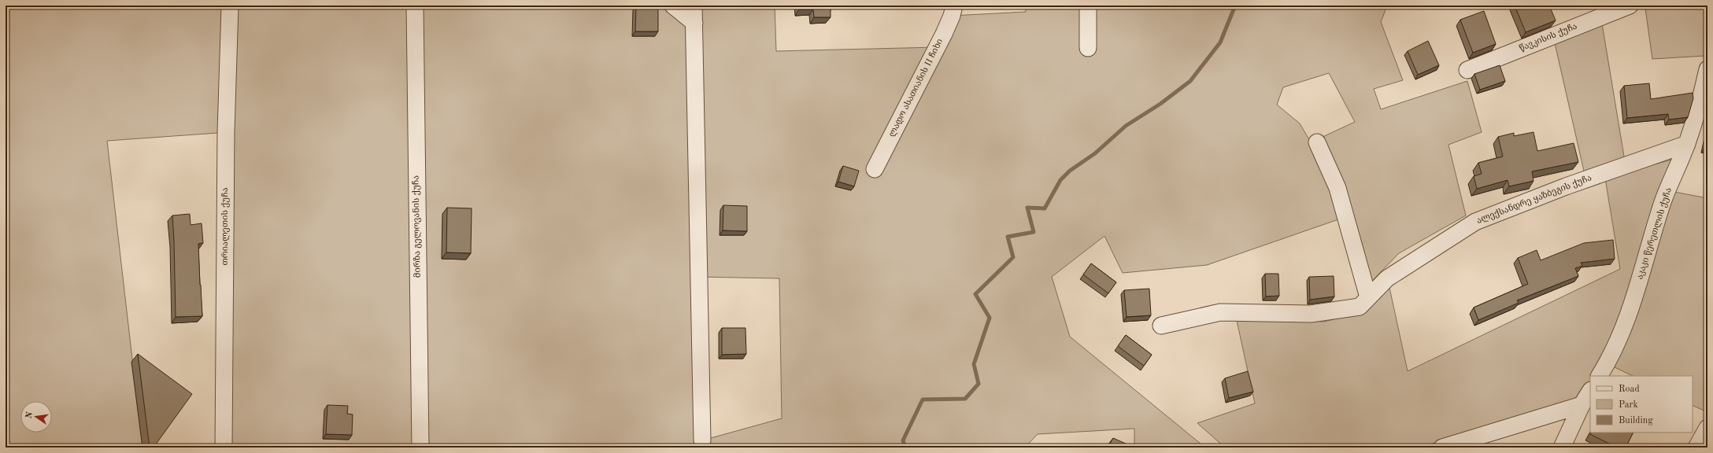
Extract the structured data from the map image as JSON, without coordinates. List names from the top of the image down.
{
  "streets": {
    "street": [
      "წავკისის ქუჩა",
      "ლადო ასათიანის II ჩიხი",
      "ალექსანდრე ყაზბეგის ქუჩა",
      "თრიალეთის ქუჩა",
      "მირზა გელოვანის ქუჩა",
      "აკაკი წერეთლის ქუჩა"
    ]
  },
  "crossings": [
    ["ალექსანდრე ყაზბეგის ქუჩა", "აკაკი წერეთლის ქუჩა"]
  ],
  "legend": ["Road", "Park", "Building"],
  "north": "left"
}
